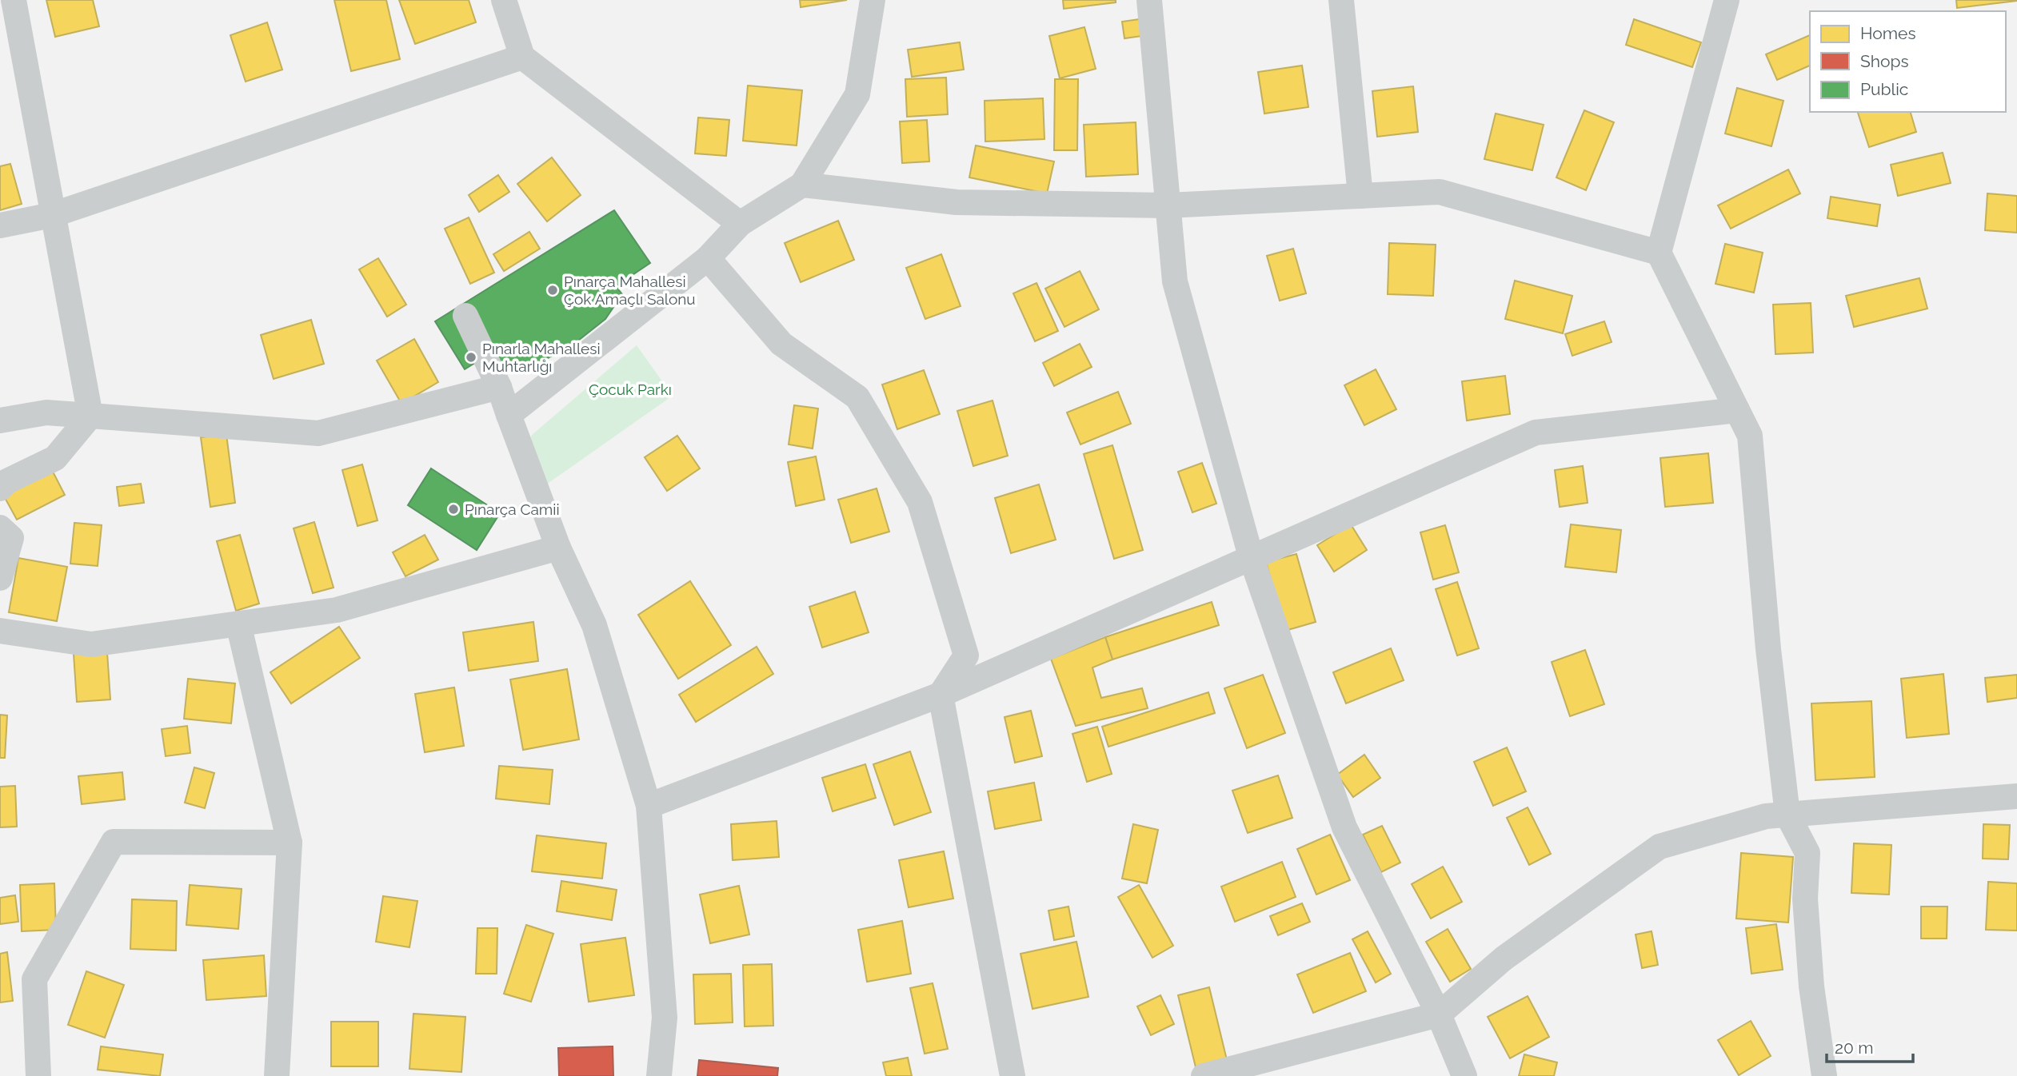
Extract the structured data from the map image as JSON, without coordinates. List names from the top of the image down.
{
  "parks": ["Çocuk Parkı"],
  "places": ["Pınarça Mahallesi Çok Amaçlı Salonu", "Pınarla Mahallesi Muhtarlığı", "Pınarça Camii"],
  "legend": ["Homes", "Shops", "Public"],
  "scale_bar": "20 m"
}
